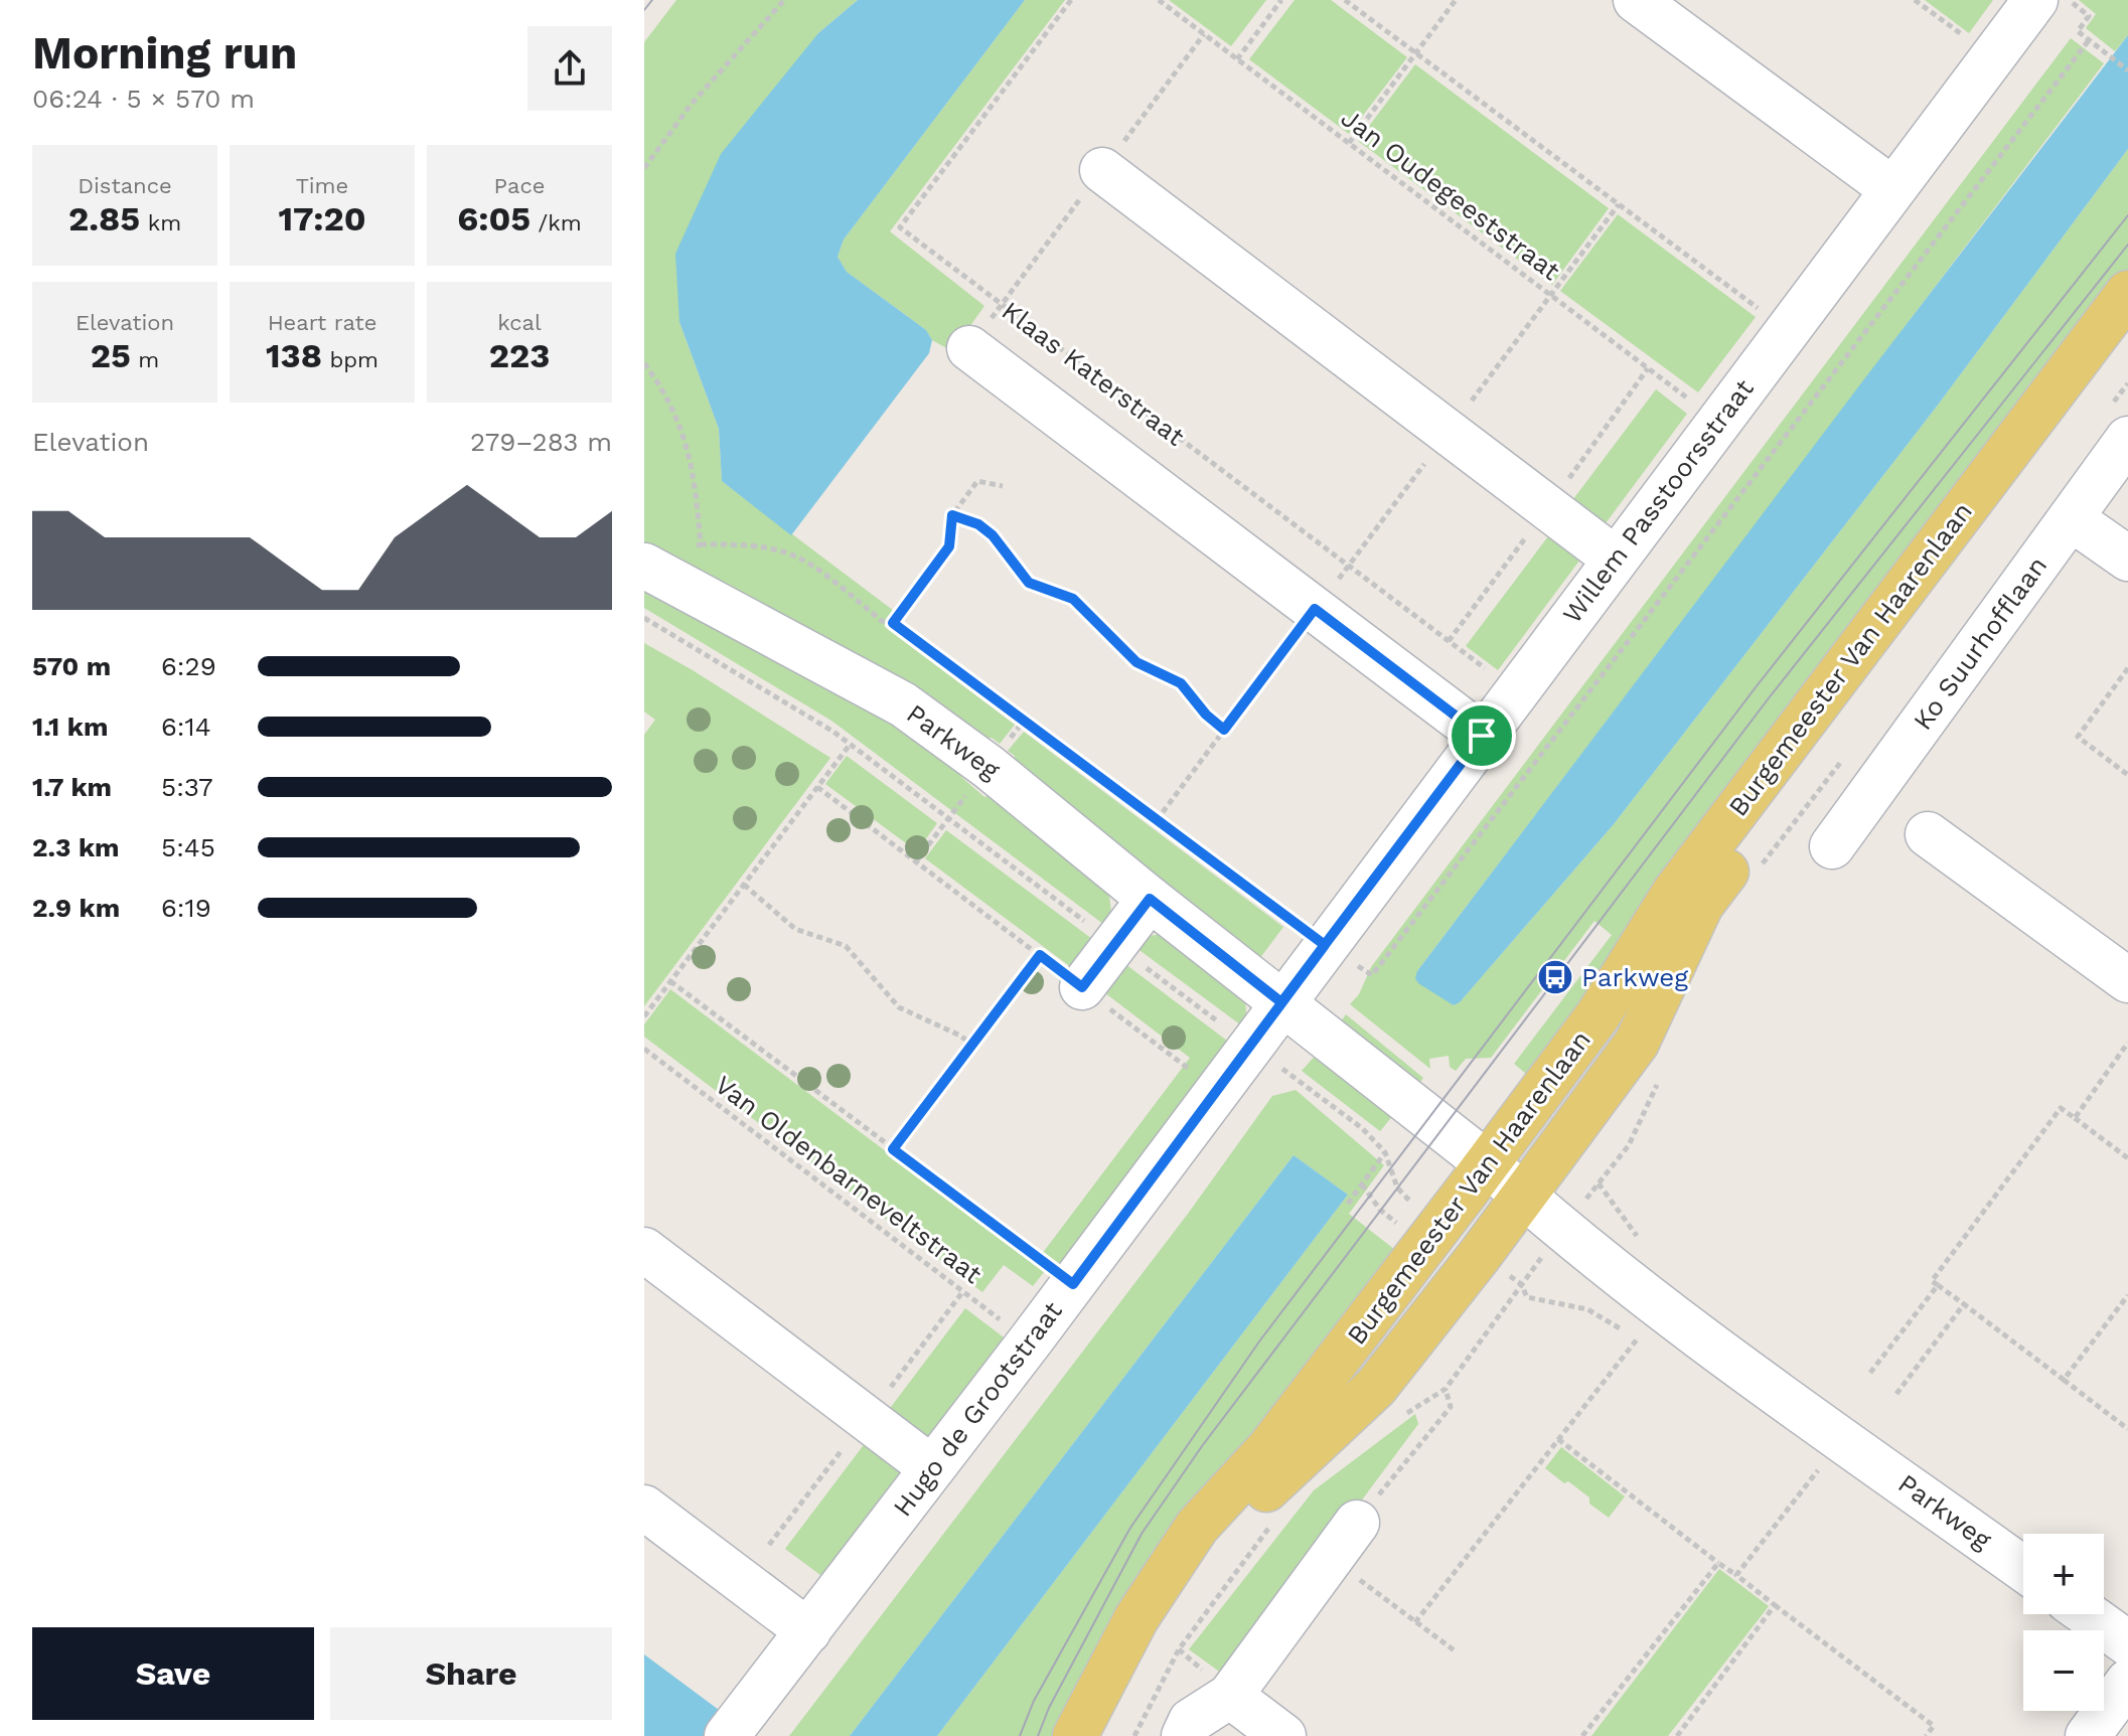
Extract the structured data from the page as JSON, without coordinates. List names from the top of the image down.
{
  "streets": {
    "main road": ["Burgemeester Van Haarenlaan"],
    "street": [
      "Klaas Katerstraat",
      "Willem Passtoorsstraat",
      "Ko Suurhofflaan",
      "Parkweg",
      "Hugo de Grootstraat"
    ],
    "path": ["Jan Oudegeeststraat", "Van Oldenbarneveltstraat"]
  },
  "crossings": [
    ["Jan Oudegeeststraat", "Willem Passtoorsstraat"],
    ["Klaas Katerstraat", "Willem Passtoorsstraat"],
    ["Willem Passtoorsstraat", "Parkweg"],
    ["Willem Passtoorsstraat", "Hugo de Grootstraat"],
    ["Burgemeester Van Haarenlaan", "Parkweg"],
    ["Parkweg", "Hugo de Grootstraat"],
    ["Van Oldenbarneveltstraat", "Hugo de Grootstraat"]
  ],
  "places": {
    "bus stop": ["Parkweg"]
  },
  "page": {
    "heading": ["Morning run", "06:24 · 5 × 570 m"],
    "stats": [
      ["Distance", "2.85 km"],
      ["Time", "17:20"],
      ["Pace", "6:05 /km"],
      ["Elevation", "25 m"],
      ["Heart rate", "138 bpm"],
      ["kcal", "223"]
    ],
    "chart": ["Elevation", "279–283 m"],
    "list": [
      {
        "name": "570 m",
        "note": "6:29"
      },
      {
        "name": "1.1 km",
        "note": "6:14"
      },
      {
        "name": "1.7 km",
        "note": "5:37"
      },
      {
        "name": "2.3 km",
        "note": "5:45"
      },
      {
        "name": "2.9 km",
        "note": "6:19"
      }
    ],
    "map_buttons": ["+", "−"],
    "buttons": ["Save", "Share"]
  }
}
